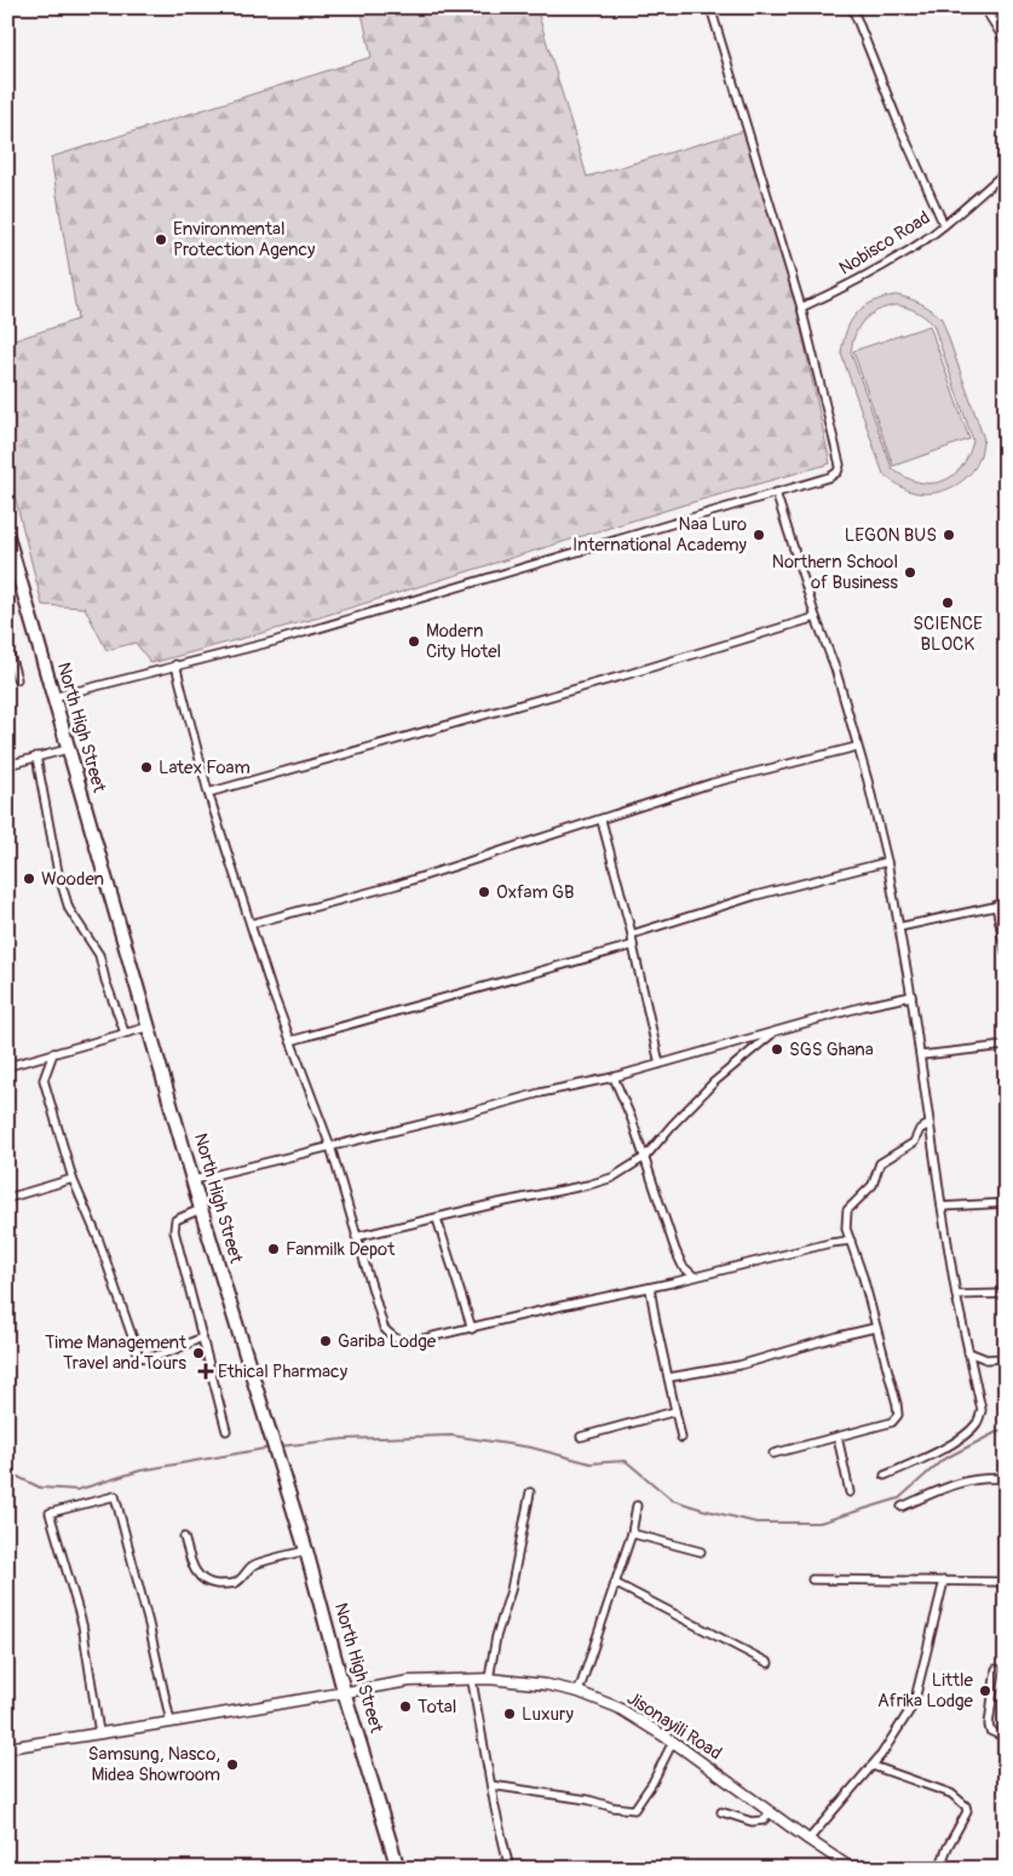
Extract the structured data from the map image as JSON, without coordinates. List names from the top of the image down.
{
  "streets": {
    "highway": ["North High Street"],
    "street": ["Nobisco Road", "Jisonayili Road"]
  },
  "crossings": [
    ["North High Street", "Jisonayili Road"]
  ],
  "places": {
    "other": [
      "Environmental Protection Agency",
      "Naa Luro International Academy",
      "LEGON BUS",
      "Northern School of Business",
      "SCIENCE BLOCK",
      "Modern City Hotel",
      "Latex Foam",
      "Wooden",
      "Oxfam GB",
      "SGS Ghana",
      "Fanmilk Depot",
      "Gariba Lodge",
      "Time Management Travel and Tours",
      "Little Afrika Lodge",
      "Total",
      "Luxury",
      "Samsung, Nasco, Midea Showroom"
    ],
    "health": ["Ethical Pharmacy"]
  }
}
